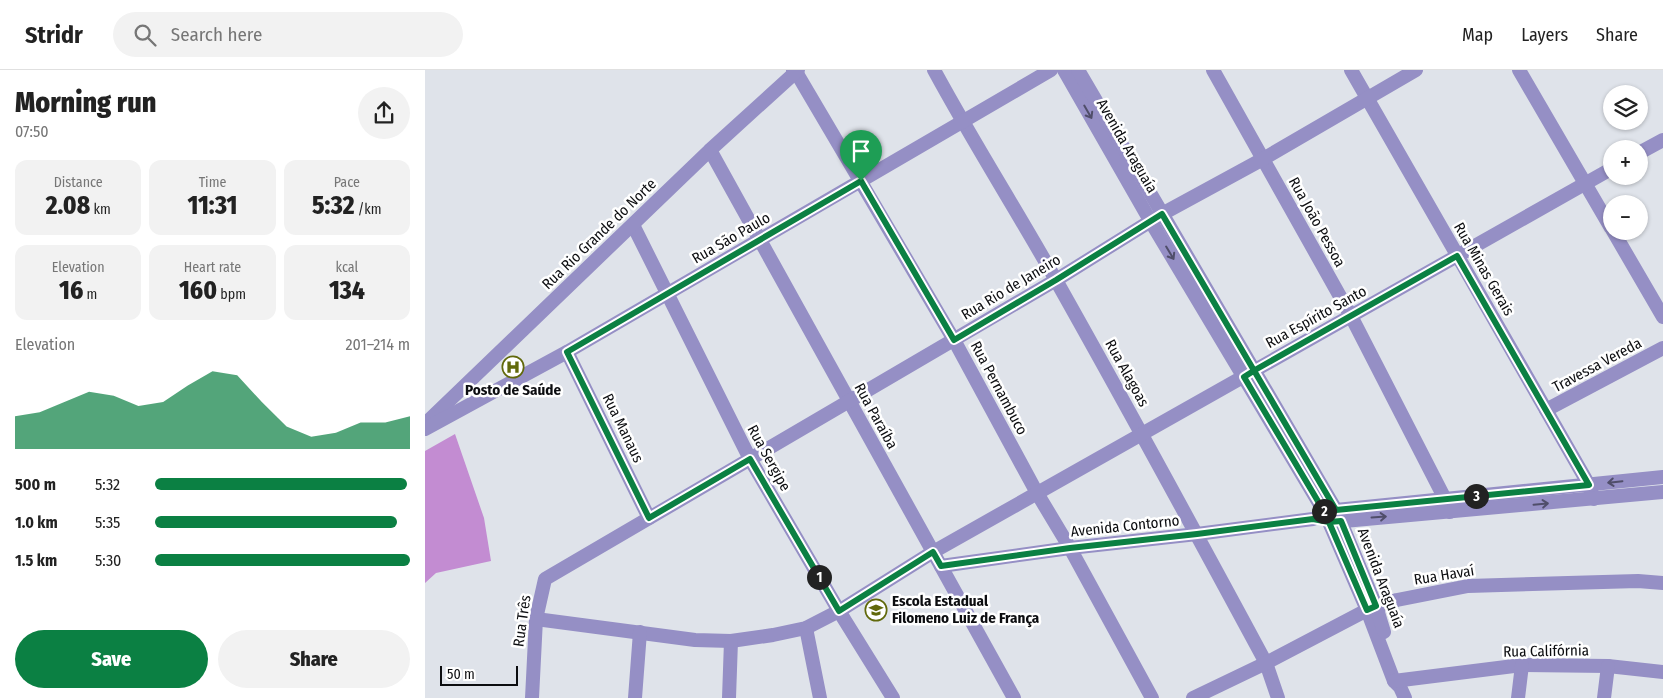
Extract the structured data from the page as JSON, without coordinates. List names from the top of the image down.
{
  "streets": {
    "street": [
      "Avenida Araguaía",
      "Rua João Pessoa",
      "Rua Rio Grande do Norte",
      "Rua São Paulo",
      "Rua Minas Gerais",
      "Rua Rio de Janeiro",
      "Rua Espírito Santo",
      "Travessa Vereda",
      "Rua Alagoas",
      "Rua Pernambuco",
      "Rua Paraíba",
      "Rua Manaus",
      "Rua Sergipe",
      "Avenida Contorno",
      "Rua Havaí",
      "Rua Três",
      "Rua Califórnia"
    ]
  },
  "crossings": [
    ["Avenida Araguaía", "Rua Rio de Janeiro"],
    ["Avenida Araguaía", "Rua Espírito Santo"],
    ["Avenida Araguaía", "Avenida Contorno"],
    ["Avenida Araguaía", "Rua Havaí"],
    ["Avenida Araguaía", "Rua Califórnia"],
    ["Rua João Pessoa", "Rua Rio de Janeiro"],
    ["Rua João Pessoa", "Rua Espírito Santo"],
    ["Rua João Pessoa", "Avenida Contorno"],
    ["Rua Rio Grande do Norte", "Rua Pernambuco"],
    ["Rua Rio Grande do Norte", "Rua Paraíba"],
    ["Rua Rio Grande do Norte", "Rua Sergipe"],
    ["Rua São Paulo", "Rua Alagoas"],
    ["Rua São Paulo", "Rua Pernambuco"],
    ["Rua São Paulo", "Rua Paraíba"],
    ["Rua São Paulo", "Rua Manaus"],
    ["Rua São Paulo", "Rua Sergipe"],
    ["Rua Minas Gerais", "Rua Rio de Janeiro"],
    ["Rua Minas Gerais", "Rua Espírito Santo"],
    ["Rua Minas Gerais", "Travessa Vereda"],
    ["Rua Minas Gerais", "Avenida Contorno"],
    ["Rua Rio de Janeiro", "Rua Alagoas"],
    ["Rua Rio de Janeiro", "Rua Pernambuco"],
    ["Rua Rio de Janeiro", "Rua Paraíba"],
    ["Rua Rio de Janeiro", "Rua Manaus"],
    ["Rua Rio de Janeiro", "Rua Sergipe"],
    ["Rua Rio de Janeiro", "Rua Três"],
    ["Rua Espírito Santo", "Rua Alagoas"],
    ["Rua Espírito Santo", "Rua Pernambuco"],
    ["Rua Espírito Santo", "Rua Paraíba"],
    ["Rua Espírito Santo", "Rua Sergipe"],
    ["Rua Espírito Santo", "Rua Três"],
    ["Rua Alagoas", "Avenida Contorno"],
    ["Rua Alagoas", "Rua Havaí"],
    ["Rua Pernambuco", "Avenida Contorno"],
    ["Rua Paraíba", "Avenida Contorno"]
  ],
  "places": {
    "hospital": ["Posto de Saúde"],
    "school or university": ["Escola Estadual Filomeno Luiz de França"]
  },
  "scale_bar": "50 m",
  "page": {
    "header": "Stridr",
    "search": "Search here",
    "nav": ["Map", "Layers", "Share"],
    "heading": ["Morning run", "07:50"],
    "map_buttons": ["+", "−"],
    "stats": [
      ["Distance", "2.08 km"],
      ["Time", "11:31"],
      ["Pace", "5:32 /km"],
      ["Elevation", "16 m"],
      ["Heart rate", "160 bpm"],
      ["kcal", "134"]
    ],
    "chart": ["Elevation", "201–214 m"],
    "list": [
      {
        "name": "500 m",
        "note": "5:32"
      },
      {
        "name": "1.0 km",
        "note": "5:35"
      },
      {
        "name": "1.5 km",
        "note": "5:30"
      }
    ],
    "pins": ["3", "2", "1"],
    "buttons": ["Save", "Share"],
    "scale": "50 m"
  }
}
